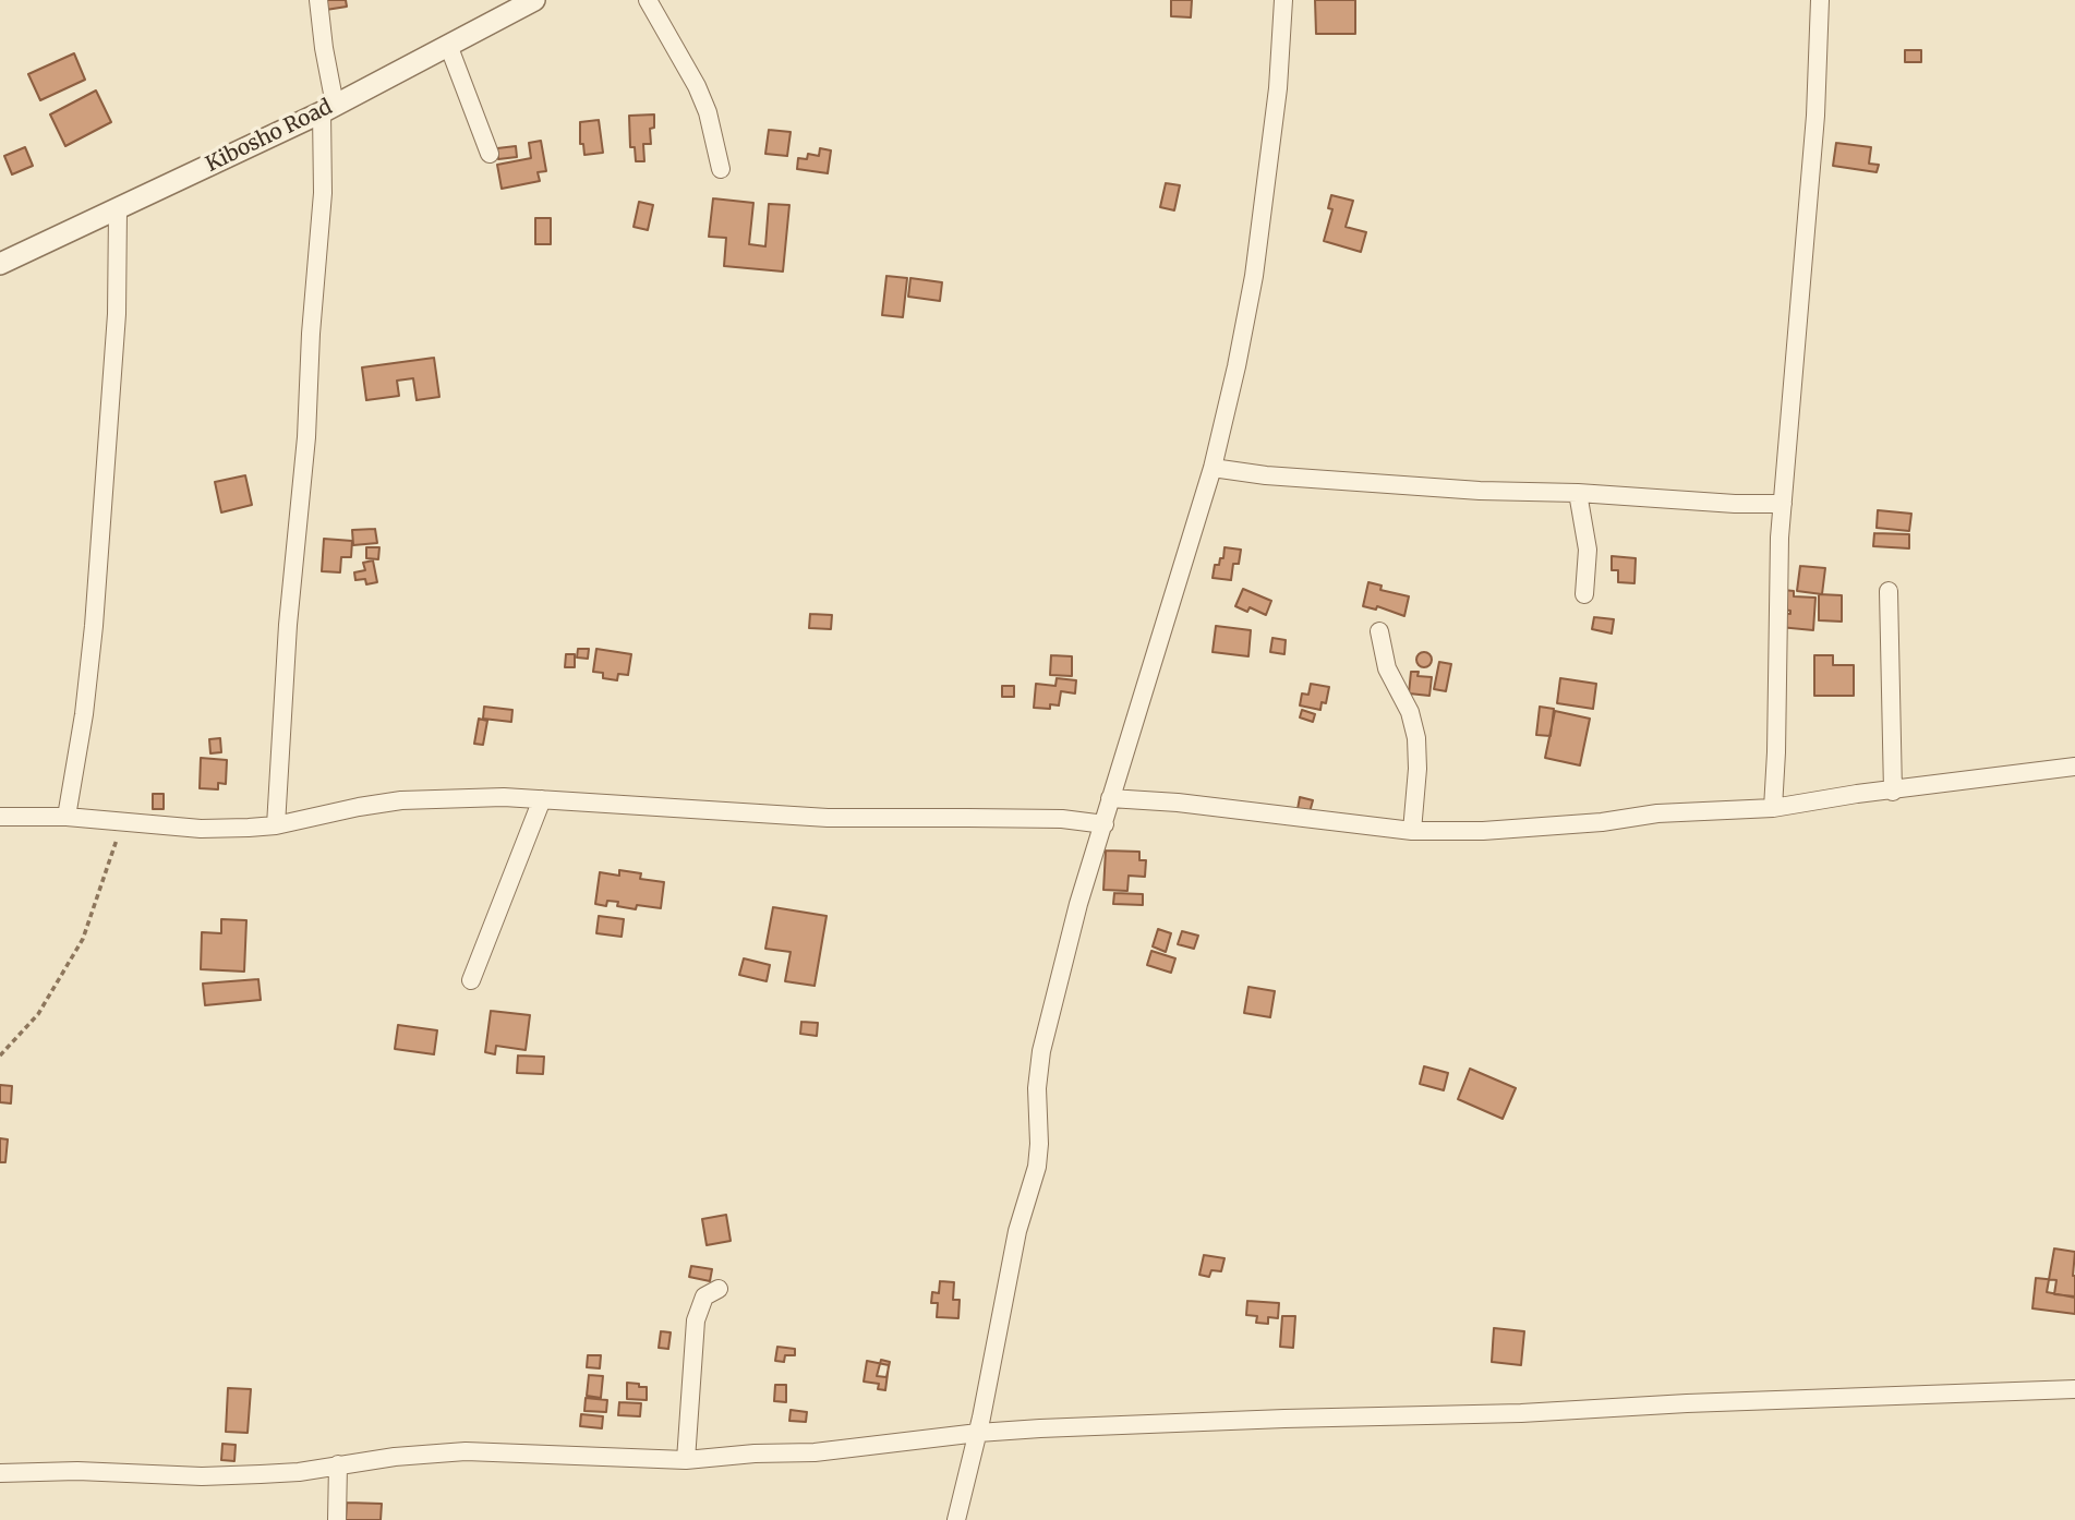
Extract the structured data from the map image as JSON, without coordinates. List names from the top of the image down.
{
  "streets": {
    "street": ["Kibosho Road"]
  }
}
